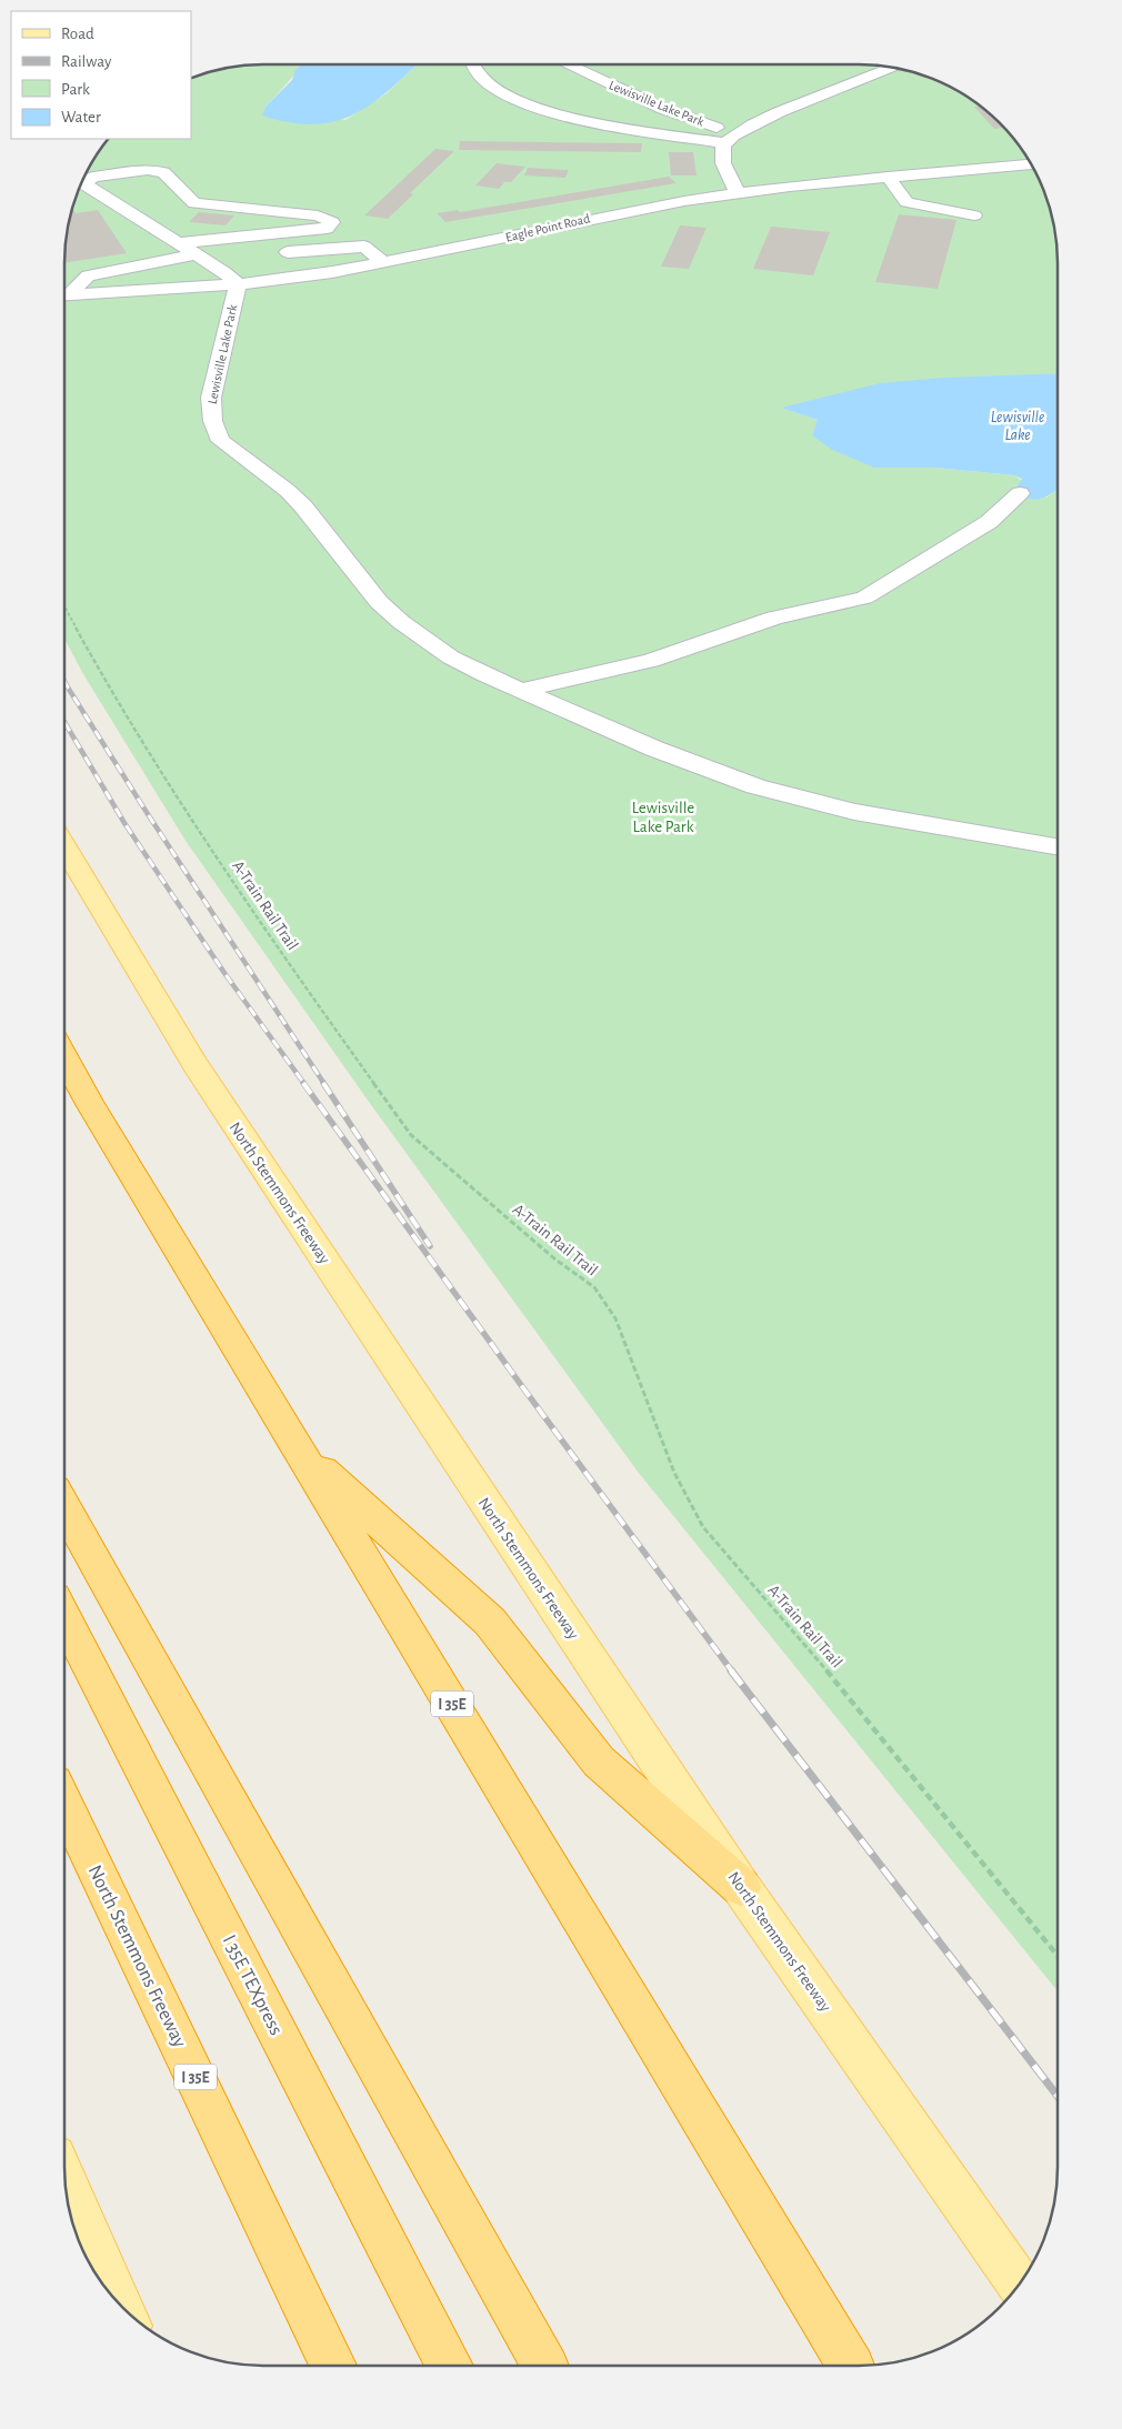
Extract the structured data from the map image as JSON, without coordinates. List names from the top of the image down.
{
  "streets": {
    "highway": ["North Stemmons Freeway", "I 35E", "I 35E TEXpress"],
    "street": ["Lewisville Lake Park", "Eagle Point Road"],
    "path": ["A-Train Rail Trail"]
  },
  "crossings": [
    ["Lewisville Lake Park", "Eagle Point Road"]
  ],
  "water": ["Lewisville Lake"],
  "parks": ["Lewisville Lake Park"],
  "legend": [
    "Road",
    "Railway",
    "Park",
    "Water"
  ]
}
